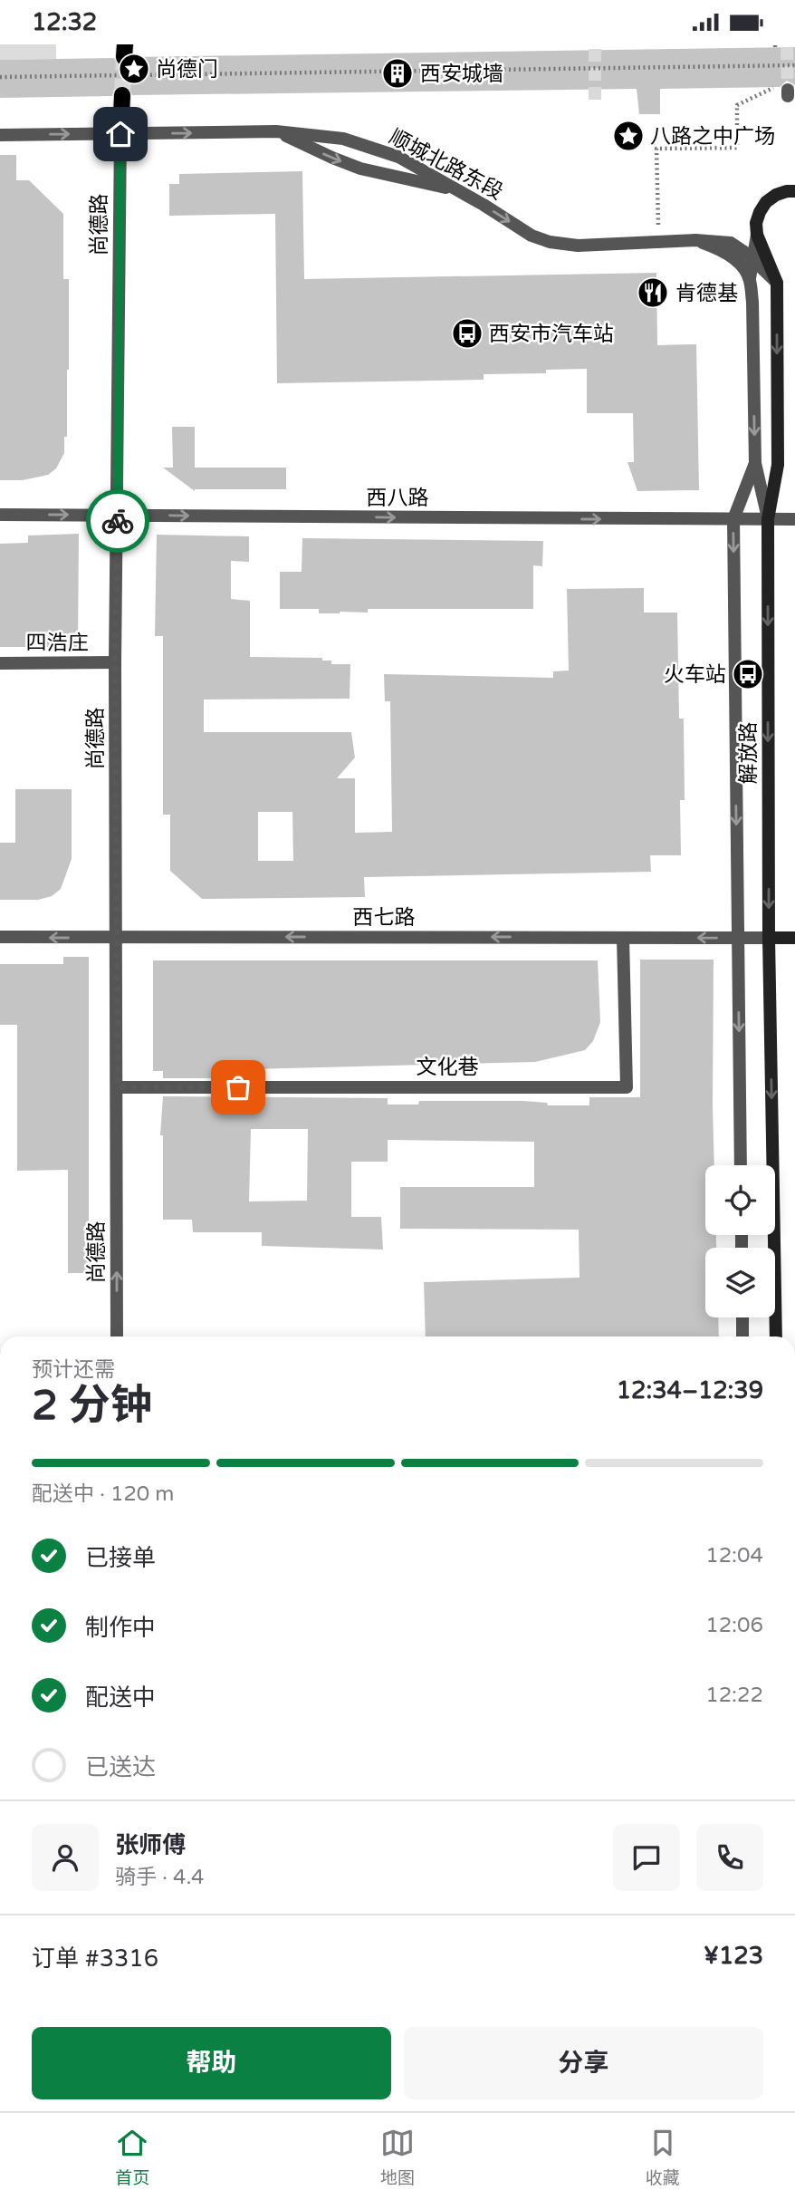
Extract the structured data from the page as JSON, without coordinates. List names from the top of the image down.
{
  "streets": {
    "main road": ["解放路"],
    "street": [
      "顺城北路东段",
      "尚德路",
      "西八路",
      "四浩庄",
      "西七路",
      "文化巷"
    ]
  },
  "crossings": [
    ["顺城北路东段", "尚德路"],
    ["顺城北路东段", "解放路"],
    ["尚德路", "西八路"],
    ["尚德路", "四浩庄"],
    ["尚德路", "西七路"],
    ["尚德路", "文化巷"],
    ["西八路", "解放路"],
    ["解放路", "西七路"],
    ["西七路", "文化巷"]
  ],
  "one_way": [
    "顺城北路东段",
    "西八路",
    "解放路",
    "西七路"
  ],
  "places": {
    "place": ["尚德门", "八路之中广场"],
    "building": ["西安城墙"],
    "restaurant": ["肯德基"],
    "bus stop": ["西安市汽车站", "火车站"]
  },
  "page": {
    "status": "12:32",
    "heading": ["2 分钟", "预计还需", "12:34–12:39"],
    "panel": [
      "张师傅",
      "骑手 · 4.4",
      "订单 #3316",
      "¥123"
    ],
    "bar": "配送中 · 120 m",
    "list": [
      ["已接单", "12:04"],
      ["制作中", "12:06"],
      ["配送中", "12:22"],
      "已送达"
    ],
    "buttons": ["帮助", "分享"],
    "tabs": ["首页", "地图", "收藏"]
  }
}
